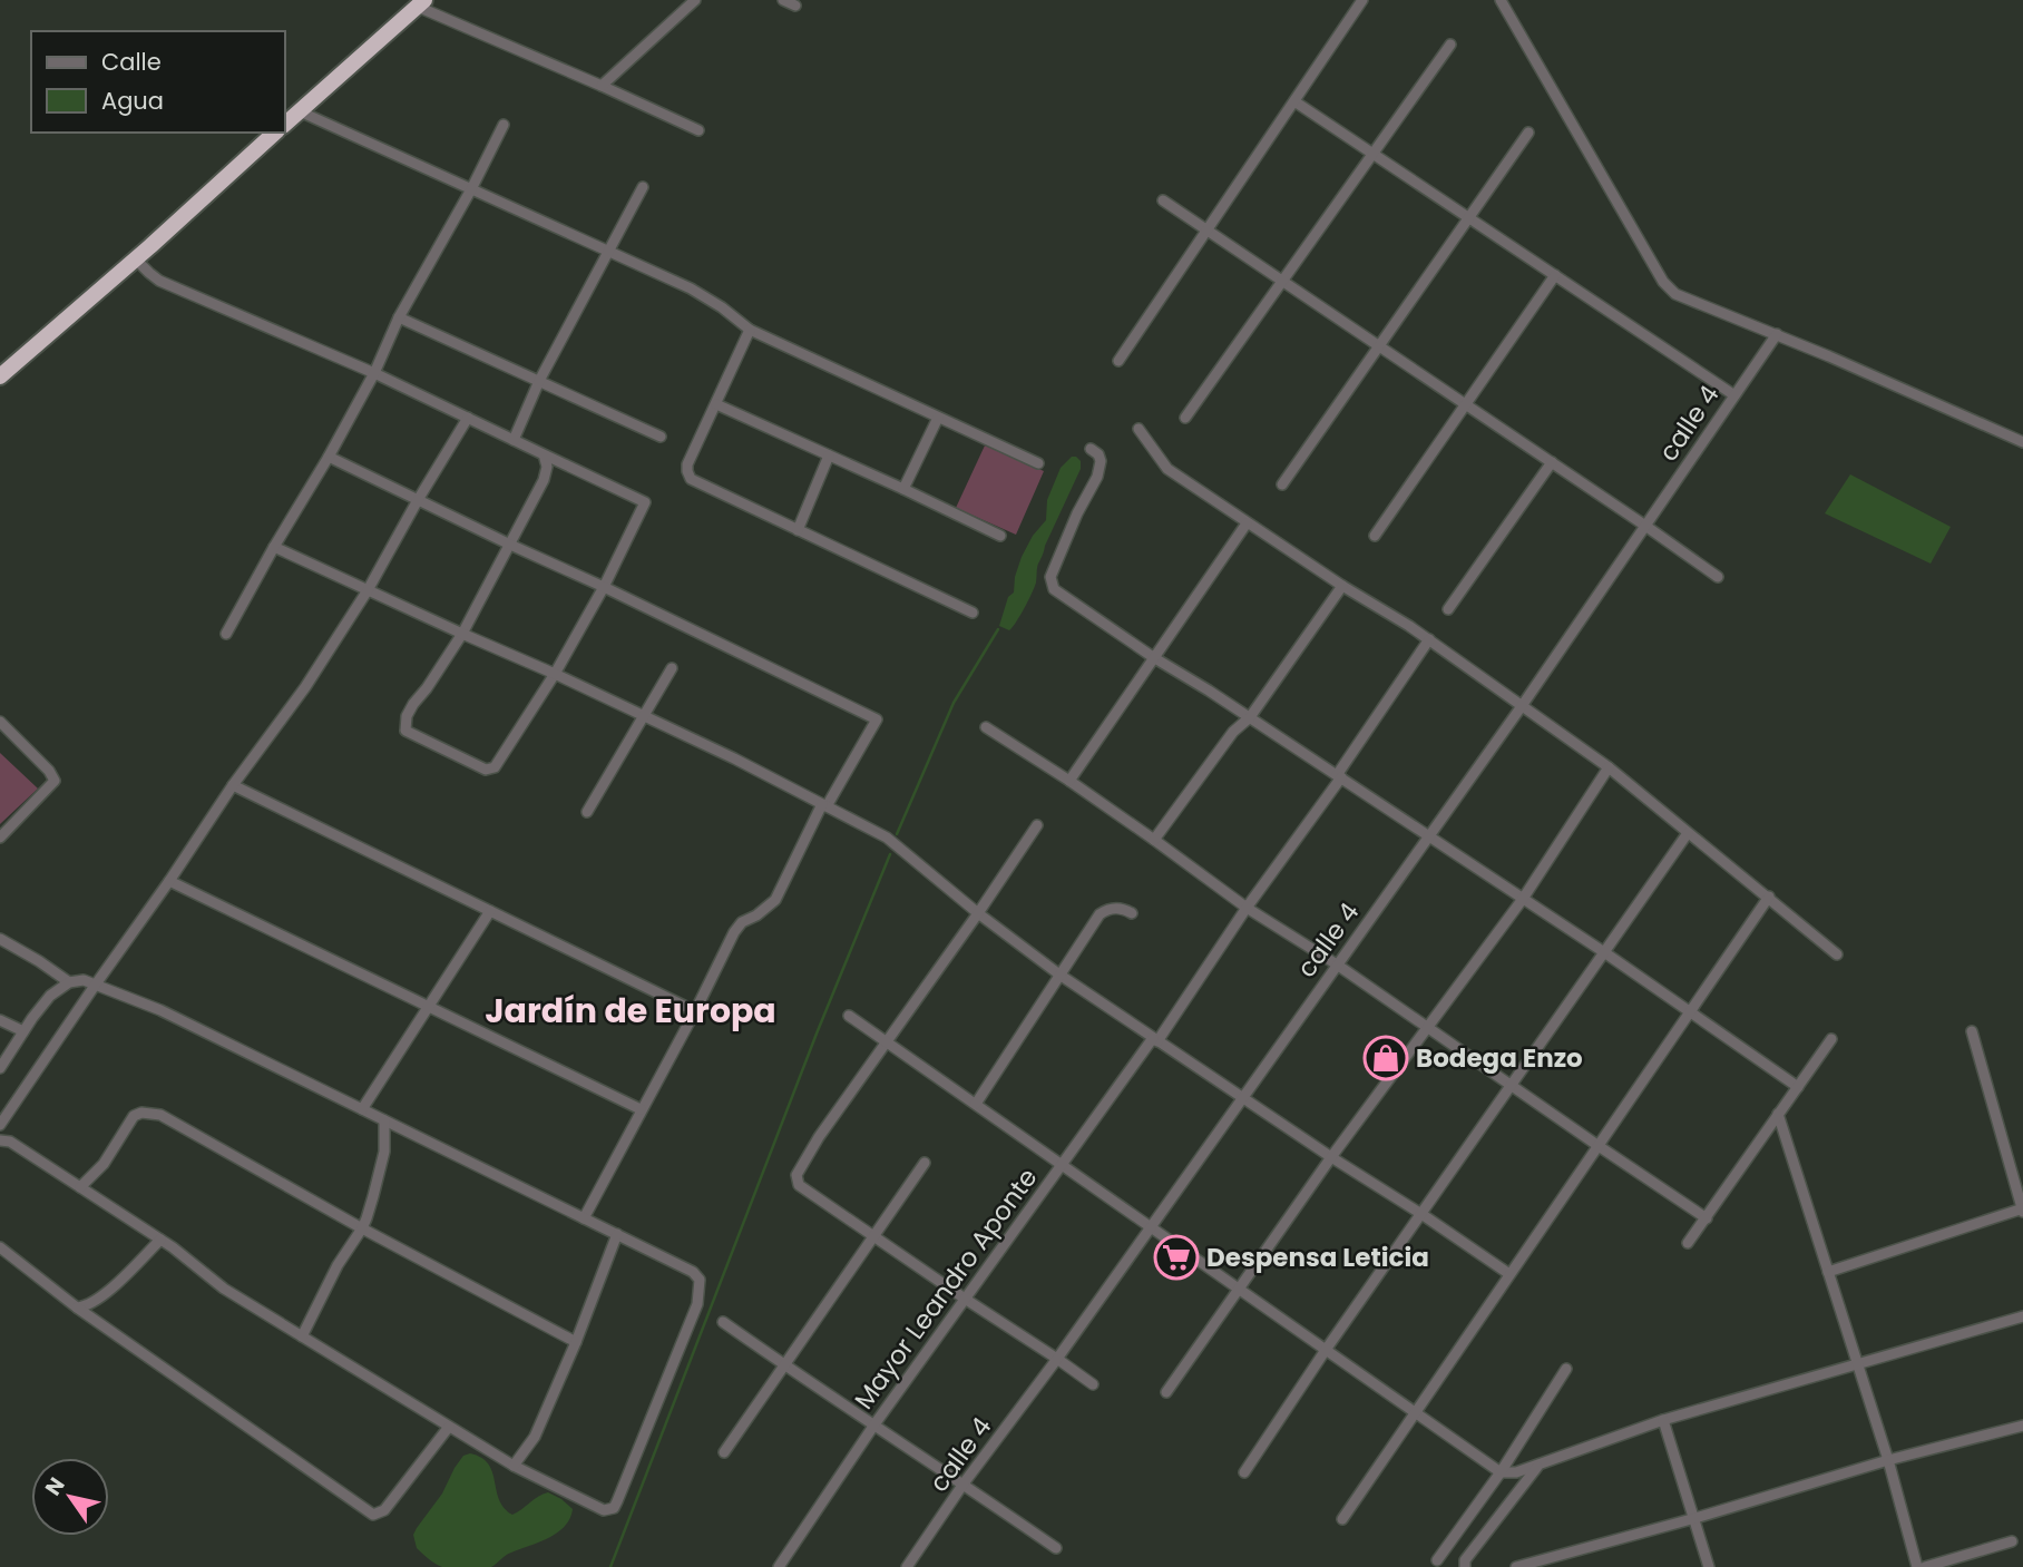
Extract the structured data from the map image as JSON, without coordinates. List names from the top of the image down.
{
  "streets": {
    "street": ["calle 4", "Mayor Leandro Aponte"]
  },
  "districts": ["Jardín de Europa"],
  "places": {
    "shop": ["Bodega Enzo"],
    "supermarket": ["Despensa Leticia"]
  },
  "legend": ["Calle", "Agua"],
  "north": "top left"
}
